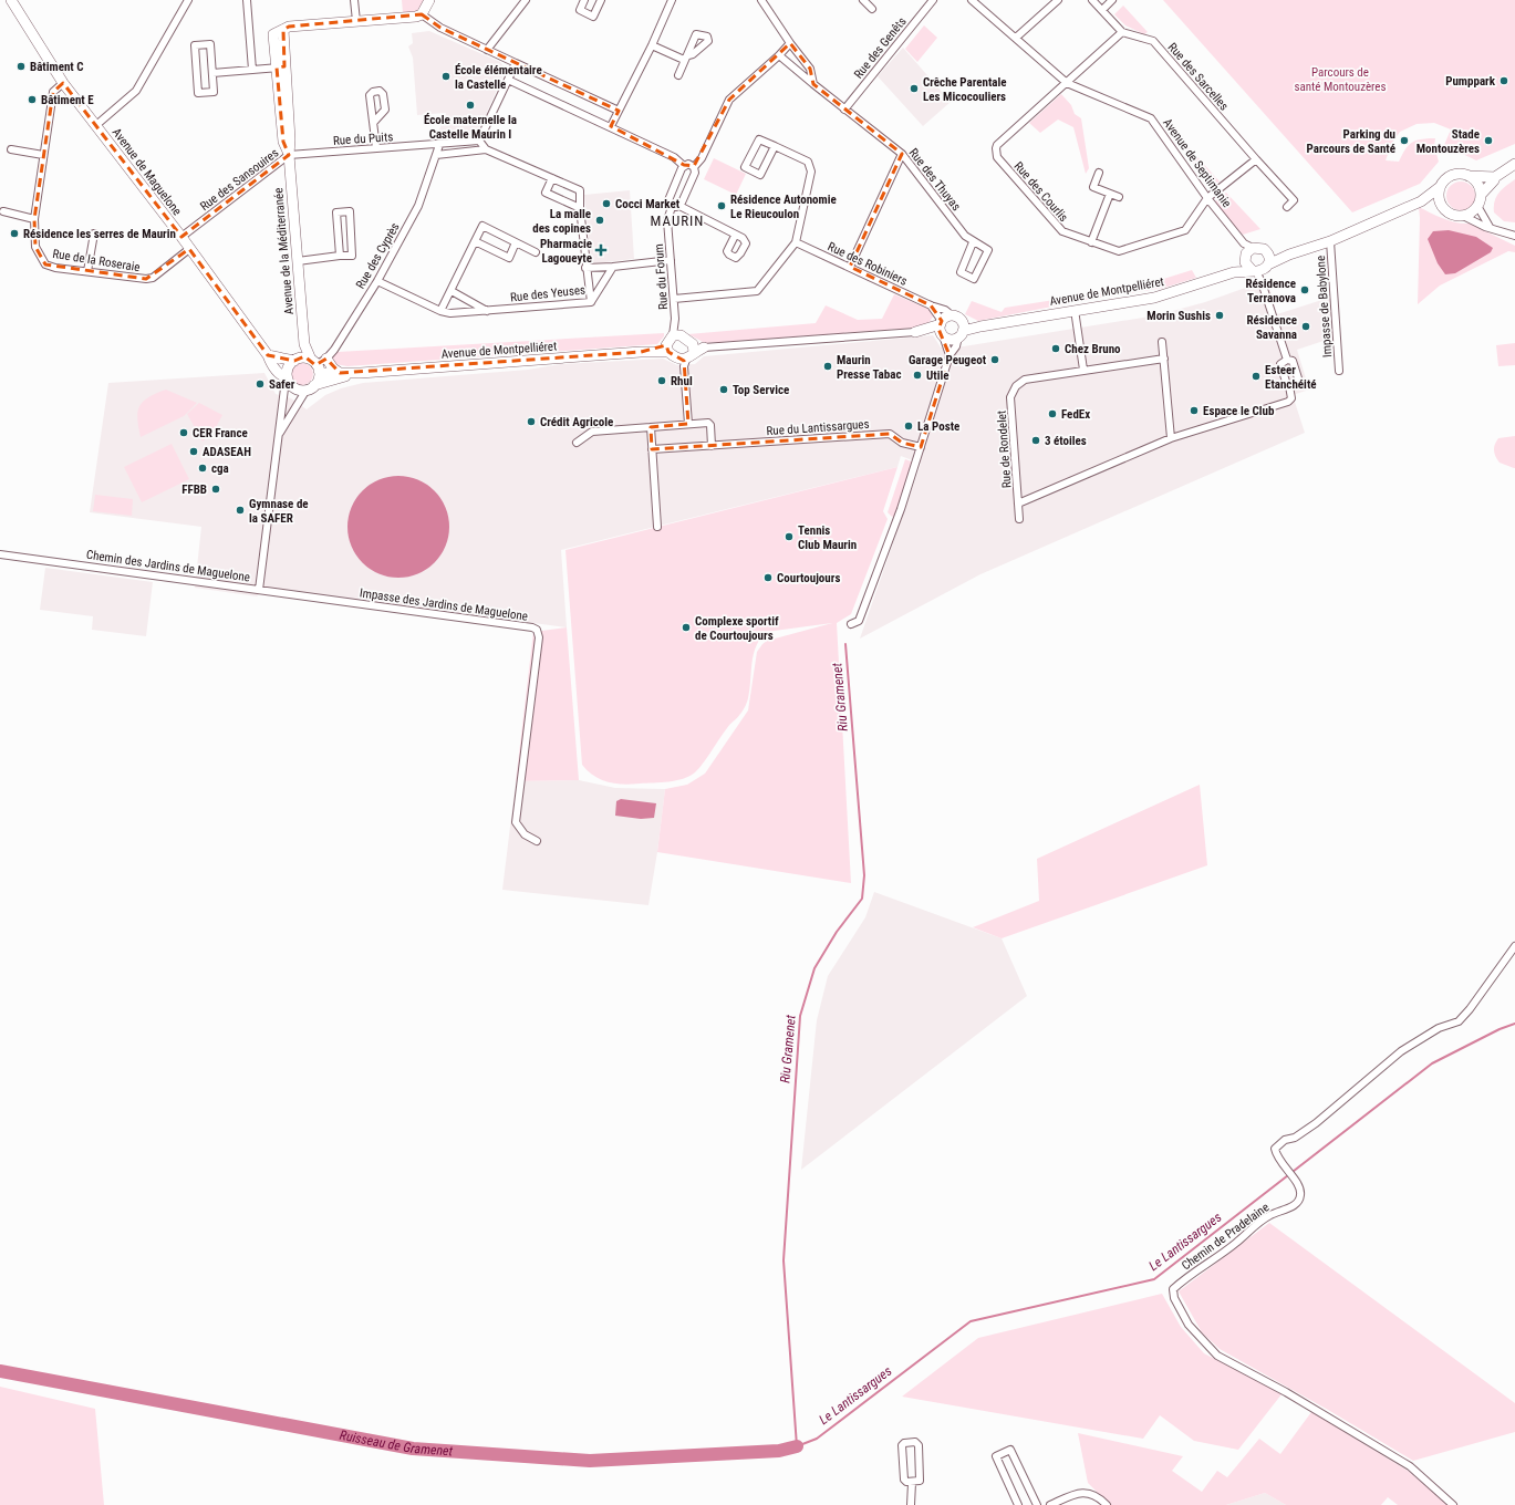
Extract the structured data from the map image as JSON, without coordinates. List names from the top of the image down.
{
  "streets": {
    "street": [
      "Rue des Genêts",
      "Rue des Sarcelles",
      "Rue du Puits",
      "Avenue de Septimanie",
      "Avenue de Maguelone",
      "Rue des Sansouires",
      "Rue des Thuyas",
      "Rue des Courlis",
      "Avenue de la Méditerranée",
      "Rue des Cyprès",
      "Rue de la Roseraie",
      "Rue des Robiniers",
      "Rue du Forum",
      "Avenue de Montpelliéret",
      "Rue des Yeuses",
      "Impasse de Babylone",
      "Rue du Lantissargues",
      "Rue de Rondelet",
      "Chemin des Jardins de Maguelone",
      "Impasse des Jardins de Maguelone",
      "Chemin de Pradelaine"
    ]
  },
  "crossings": [
    ["Rue des Genêts", "Rue des Thuyas"],
    ["Rue du Puits", "Rue des Sansouires"],
    ["Rue du Puits", "Avenue de la Méditerranée"],
    ["Rue du Puits", "Rue des Cyprès"],
    ["Avenue de Septimanie", "Rue des Courlis"],
    ["Avenue de Septimanie", "Avenue de Montpelliéret"],
    ["Avenue de Maguelone", "Rue des Sansouires"],
    ["Avenue de Maguelone", "Avenue de la Méditerranée"],
    ["Avenue de Maguelone", "Rue des Cyprès"],
    ["Avenue de Maguelone", "Rue de la Roseraie"],
    ["Avenue de Maguelone", "Avenue de Montpelliéret"],
    ["Avenue de Maguelone", "Chemin des Jardins de Maguelone"],
    ["Rue des Sansouires", "Avenue de la Méditerranée"],
    ["Avenue de la Méditerranée", "Rue des Cyprès"],
    ["Avenue de la Méditerranée", "Avenue de Montpelliéret"],
    ["Avenue de la Méditerranée", "Chemin des Jardins de Maguelone"],
    ["Rue des Cyprès", "Avenue de Montpelliéret"],
    ["Rue des Cyprès", "Rue des Yeuses"],
    ["Rue des Cyprès", "Chemin des Jardins de Maguelone"],
    ["Avenue de Montpelliéret", "Impasse de Babylone"],
    ["Avenue de Montpelliéret", "Chemin des Jardins de Maguelone"],
    ["Chemin des Jardins de Maguelone", "Impasse des Jardins de Maguelone"]
  ],
  "districts": ["MAURIN"],
  "water": ["Riu Gramenet", "Le Lantissargues", "Ruisseau de Gramenet"],
  "parks": ["Parcours de santé Montouzères"],
  "places": {
    "other": [
      "Bâtiment C",
      "École élémentaire la Castelle",
      "Pumppark",
      "Crêche Parentale Les Micocouliers",
      "Bâtiment E",
      "École maternelle la Castelle Maurin I",
      "Parking du Parcours de Santé",
      "Stade Montouzères",
      "Cocci Market",
      "Résidence Autonomie Le Rieucoulon",
      "La malle des copines",
      "Résidence les serres de Maurin",
      "Résidence Terranova",
      "Morin Sushis",
      "Résidence Savanna",
      "Chez Bruno",
      "Garage Peugeot",
      "Maurin Presse Tabac",
      "Utile",
      "Esteer Etanchéité",
      "Rhul",
      "Safer",
      "Top Service",
      "Espace le Club",
      "FedEx",
      "Crédit Agricole",
      "La Poste",
      "CER France",
      "3 étoiles",
      "ADASEAH",
      "cga",
      "FFBB",
      "Gymnase de la SAFER",
      "Tennis Club Maurin",
      "Courtoujours",
      "Complexe sportif de Courtoujours"
    ],
    "health": ["Pharmacie Lagoueyte"]
  }
}
